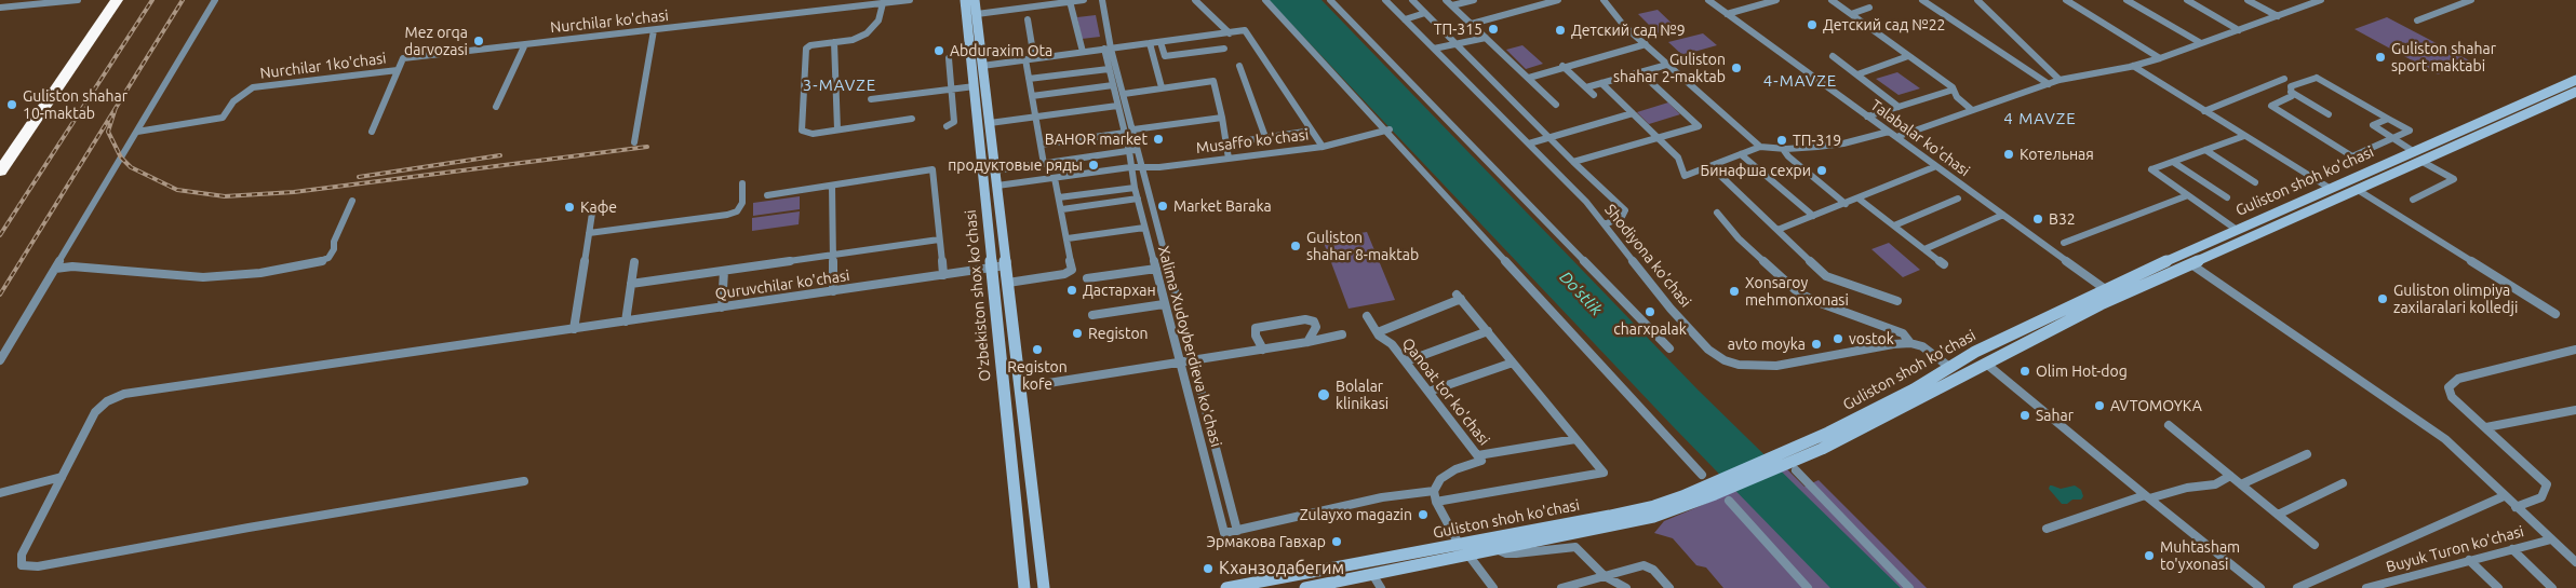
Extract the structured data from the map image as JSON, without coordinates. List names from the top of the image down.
{
  "streets": {
    "main road": ["Guliston shoh ko'chasi", "O'zbekiston shox ko'chasi"],
    "street": [
      "Nurchilar ko'chasi",
      "Nurchilar 1ko'chasi",
      "Talabalar ko'chasi",
      "Musaffo ko'chasi",
      "Shodiyona ko'chasi",
      "Quruvchilar ko'chasi",
      "Xalima Xudoyberdieva ko'chasi",
      "Qanoat tor ko'chasi",
      "Buyuk Turon ko'chasi"
    ]
  },
  "crossings": [
    ["Nurchilar ko'chasi", "Nurchilar 1ko'chasi"],
    ["Talabalar ko'chasi", "Guliston shoh ko'chasi"],
    ["Musaffo ko'chasi", "O'zbekiston shox ko'chasi"],
    ["Musaffo ko'chasi", "Xalima Xudoyberdieva ko'chasi"],
    ["Quruvchilar ko'chasi", "O'zbekiston shox ko'chasi"]
  ],
  "districts": ["4-MAVZE", "3-MAVZE", "4 MAVZE"],
  "water": ["Do'stlik"],
  "places": [
    "Детский сад №22",
    "ТП-315",
    "Детский сад №9",
    "Mez orqa darvozasi",
    "Abduraxim Ota",
    "Guliston shahar sport maktabi",
    "Guliston shahar 2-maktab",
    "Guliston shahar 10-maktab",
    "BAHOR market",
    "ТП-319",
    "Котельная",
    "продуктовые ряды",
    "Бинафша сехри",
    "Market Baraka",
    "Кафе",
    "B32",
    "Guliston shahar 8-maktab",
    "Дастархан",
    "Xonsaroy mehmonxonasi",
    "Guliston olimpiya zaxilaralari kolledji",
    "charxpalak",
    "Registon",
    "vostok",
    "avto moyka",
    "Registon kofe",
    "Olim Hot-dog",
    "Bolalar klinikasi",
    "AVTOMOYKA",
    "Sahar",
    "Zulayxo magazin",
    "Эрмакова Гавхар",
    "Muhtasham to'yxonasi",
    "Кханзодабегим"
  ]
}
